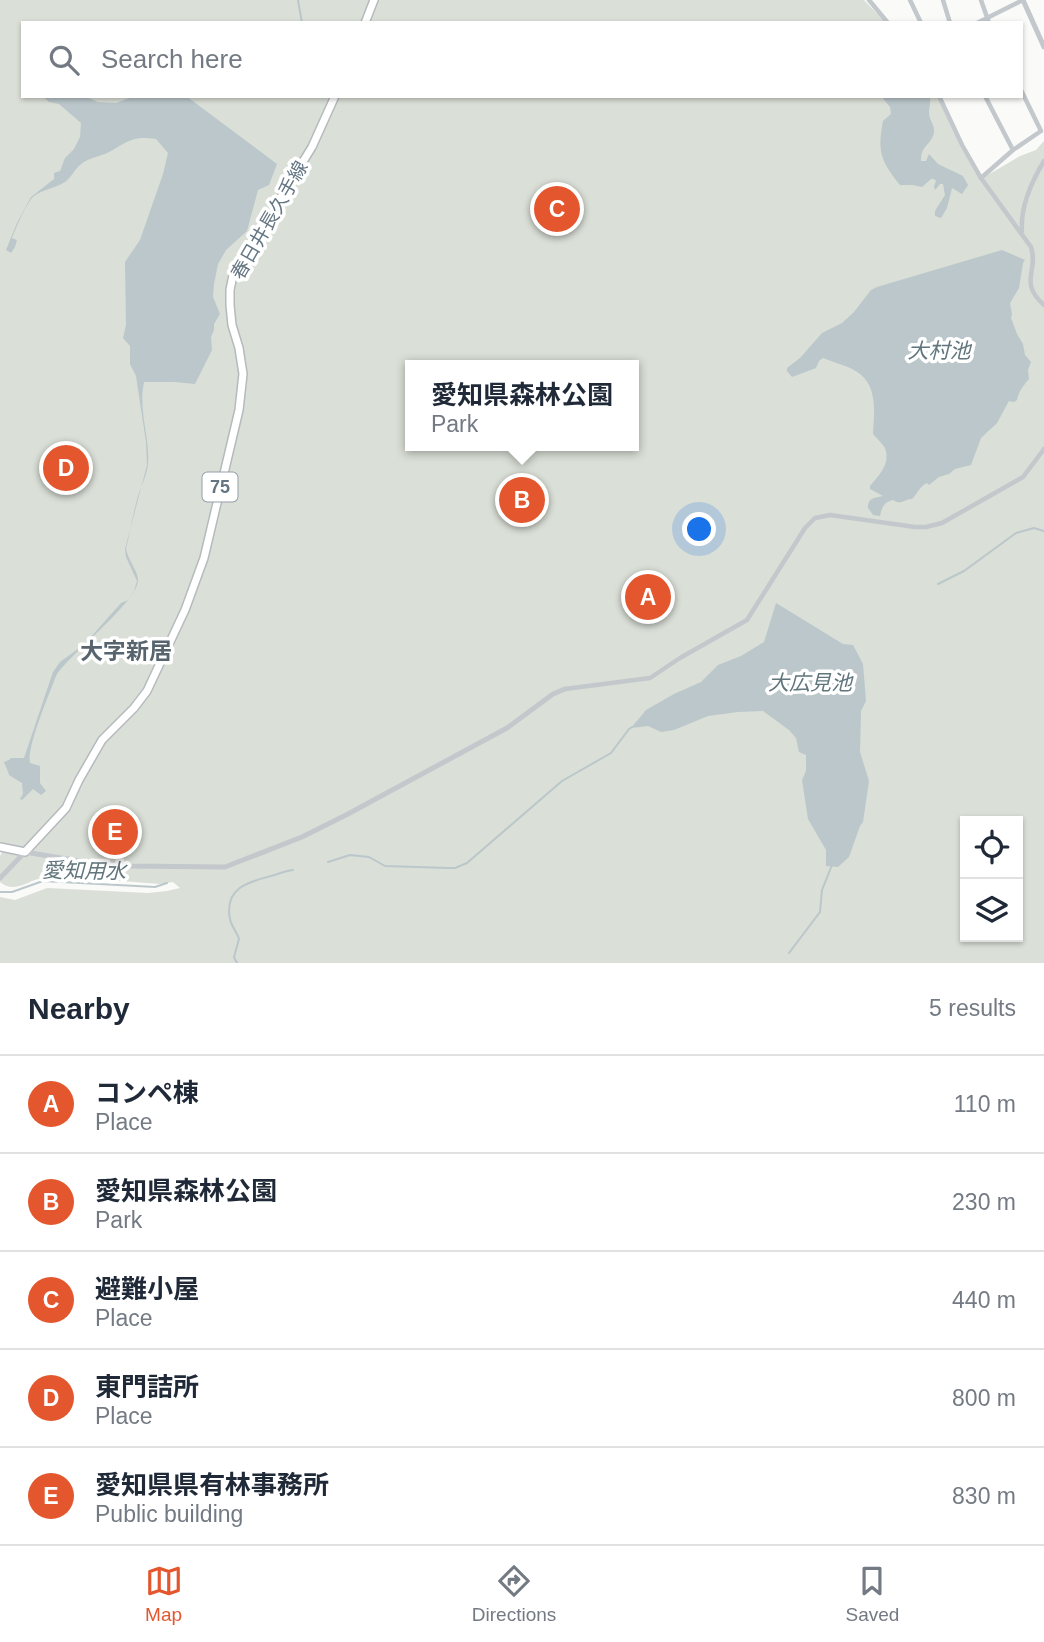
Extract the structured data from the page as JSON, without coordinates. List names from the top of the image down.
{
  "streets": {
    "main road": ["春日井長久手線", "75"]
  },
  "districts": ["大字新居"],
  "water": ["大村池", "大広見池", "愛知用水"],
  "page": {
    "search": "Search here",
    "pins": [
      "C",
      "D",
      "B",
      "A",
      "E"
    ],
    "popup": ["愛知県森林公園", "Park"],
    "heading": ["Nearby", "5 results"],
    "list": [
      {
        "mark": "A",
        "name": "コンペ棟",
        "note": "Place",
        "value": "110 m"
      },
      {
        "mark": "B",
        "name": "愛知県森林公園",
        "note": "Park",
        "value": "230 m"
      },
      {
        "mark": "C",
        "name": "避難小屋",
        "note": "Place",
        "value": "440 m"
      },
      {
        "mark": "D",
        "name": "東門詰所",
        "note": "Place",
        "value": "800 m"
      },
      {
        "mark": "E",
        "name": "愛知県県有林事務所",
        "note": "Public building",
        "value": "830 m"
      }
    ],
    "nav": ["Map", "Directions", "Saved"]
  }
}
